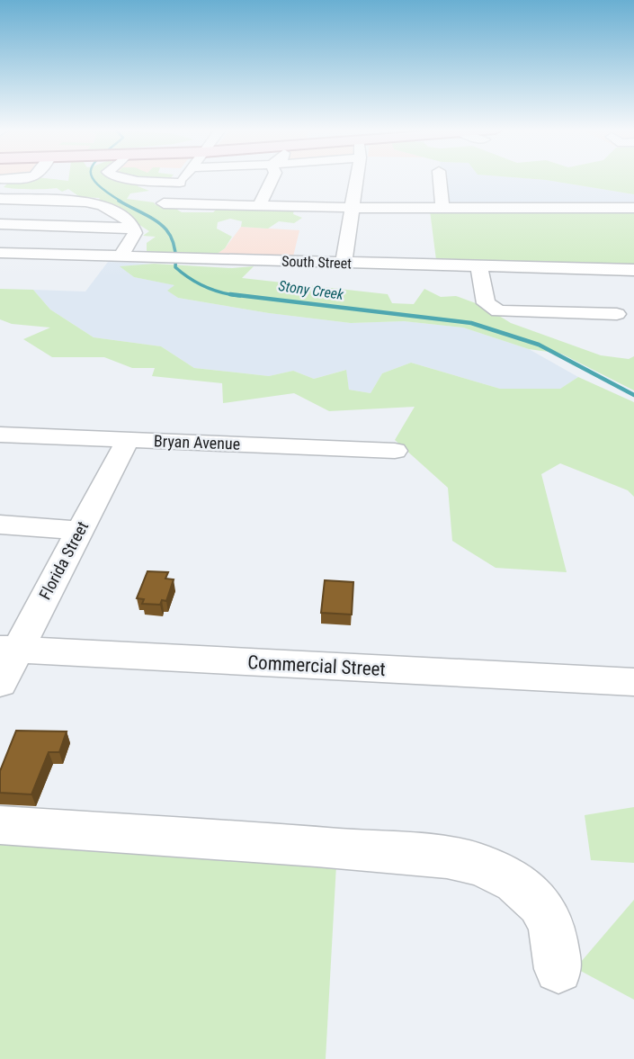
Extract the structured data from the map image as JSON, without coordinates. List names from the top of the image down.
{
  "streets": {
    "street": [
      "South Street",
      "Bryan Avenue",
      "Florida Street",
      "Commercial Street"
    ]
  },
  "crossings": [
    ["Bryan Avenue", "Florida Street"],
    ["Florida Street", "Commercial Street"]
  ],
  "water": ["Stony Creek"]
}
